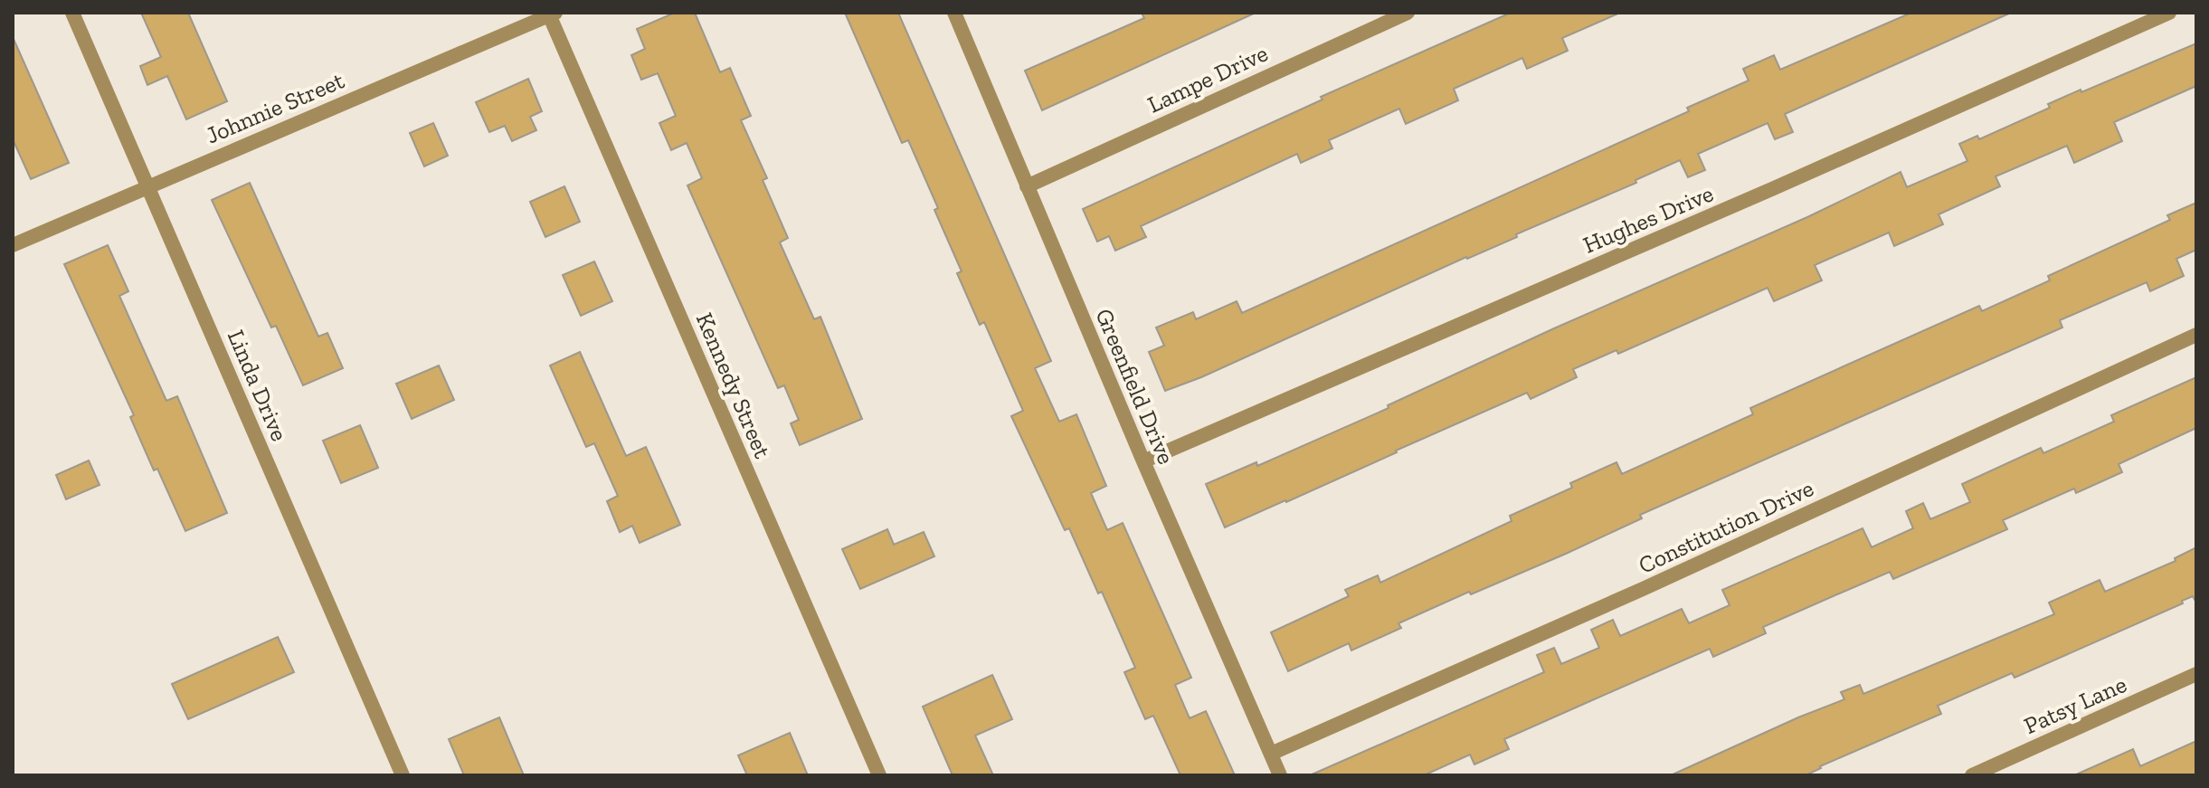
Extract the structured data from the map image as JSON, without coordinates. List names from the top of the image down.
{
  "streets": {
    "street": [
      "Lampe Drive",
      "Johnnie Street",
      "Hughes Drive",
      "Linda Drive",
      "Kennedy Street",
      "Greenfield Drive",
      "Constitution Drive",
      "Patsy Lane"
    ]
  },
  "crossings": [
    ["Lampe Drive", "Greenfield Drive"],
    ["Johnnie Street", "Linda Drive"],
    ["Johnnie Street", "Kennedy Street"],
    ["Hughes Drive", "Greenfield Drive"],
    ["Greenfield Drive", "Constitution Drive"]
  ]
}
